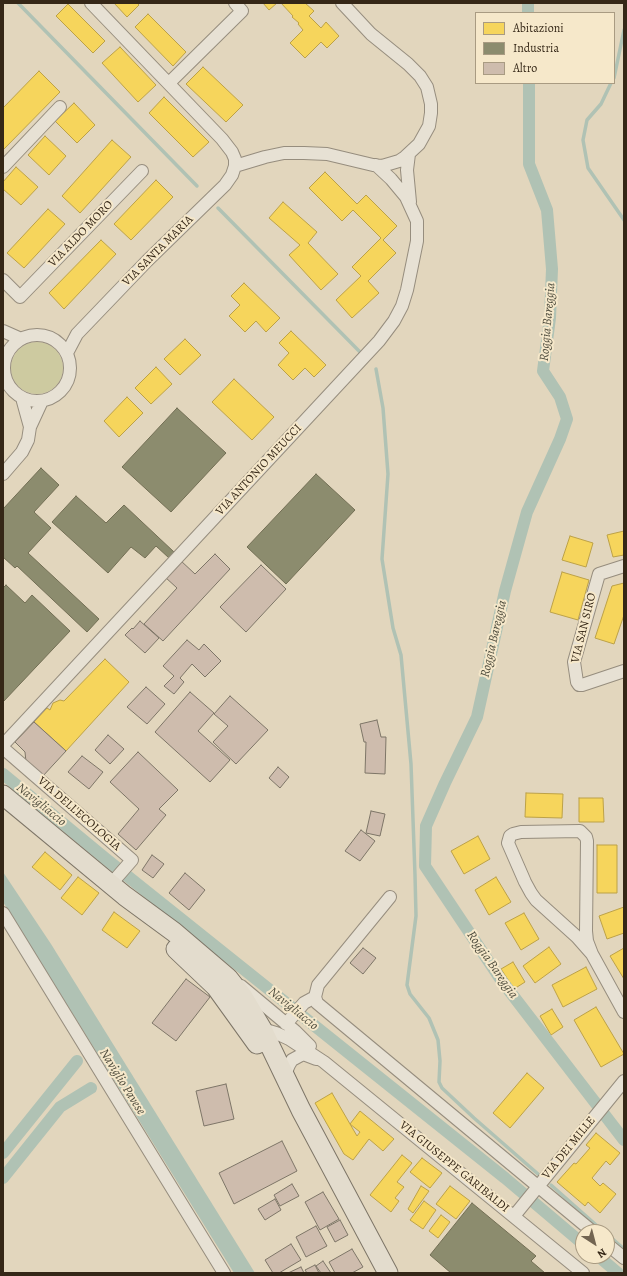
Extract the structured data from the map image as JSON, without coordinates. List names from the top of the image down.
{
  "streets": {
    "street": [
      "VIA ALDO MORO",
      "VIA SANTA MARIA",
      "VIA ANTONIO MEUCCI",
      "VIA SAN SIRO",
      "VIA DELL'ECOLOGIA",
      "VIA DEI MILLE",
      "VIA GIUSEPPE GARIBALDI"
    ]
  },
  "crossings": [
    ["VIA ANTONIO MEUCCI", "VIA DELL'ECOLOGIA"],
    ["VIA DEI MILLE", "VIA GIUSEPPE GARIBALDI"]
  ],
  "water": ["Roggia Bareggia", "Navigliaccio", "Naviglio Pavese"],
  "legend": ["Abitazioni", "Industria", "Altro"],
  "north": "bottom right"
}
